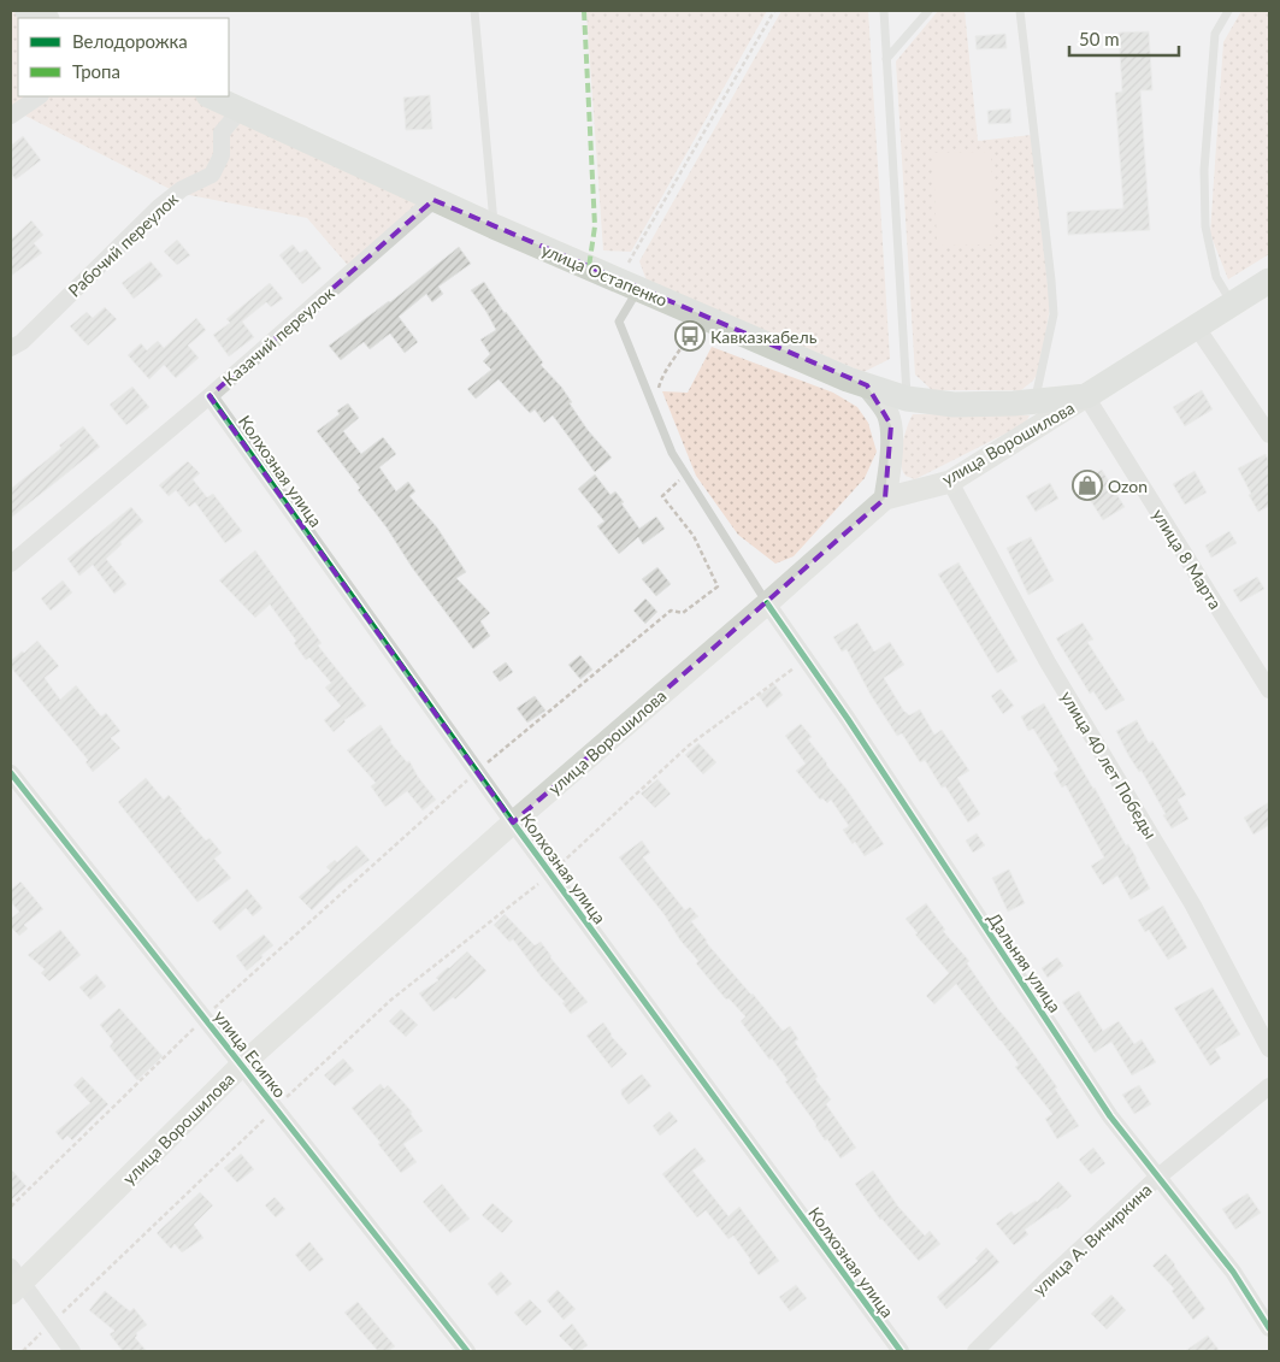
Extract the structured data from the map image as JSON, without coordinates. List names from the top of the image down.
{
  "streets": {
    "main road": ["улица Остапенко", "улица Ворошилова"],
    "street": [
      "Рабочий переулок",
      "Казачий переулок",
      "Колхозная улица",
      "улица 8 Марта",
      "улица 40 лет Победы",
      "Дальняя улица",
      "улица Есипко",
      "улица А. Вичиркина"
    ]
  },
  "crossings": [
    ["Рабочий переулок", "улица Остапенко"],
    ["улица Остапенко", "Казачий переулок"],
    ["улица Остапенко", "улица Ворошилова"],
    ["улица Остапенко", "улица 8 Марта"],
    ["Казачий переулок", "Колхозная улица"],
    ["улица Ворошилова", "Колхозная улица"],
    ["улица Ворошилова", "улица 8 Марта"],
    ["улица Ворошилова", "улица 40 лет Победы"],
    ["улица Ворошилова", "Дальняя улица"],
    ["улица Ворошилова", "улица Есипко"],
    ["Дальняя улица", "улица А. Вичиркина"]
  ],
  "places": {
    "bus stop": ["Кавказкабель"],
    "shop": ["Ozon"]
  },
  "legend": ["Велодорожка", "Тропа"],
  "scale_bar": "50 m"
}
